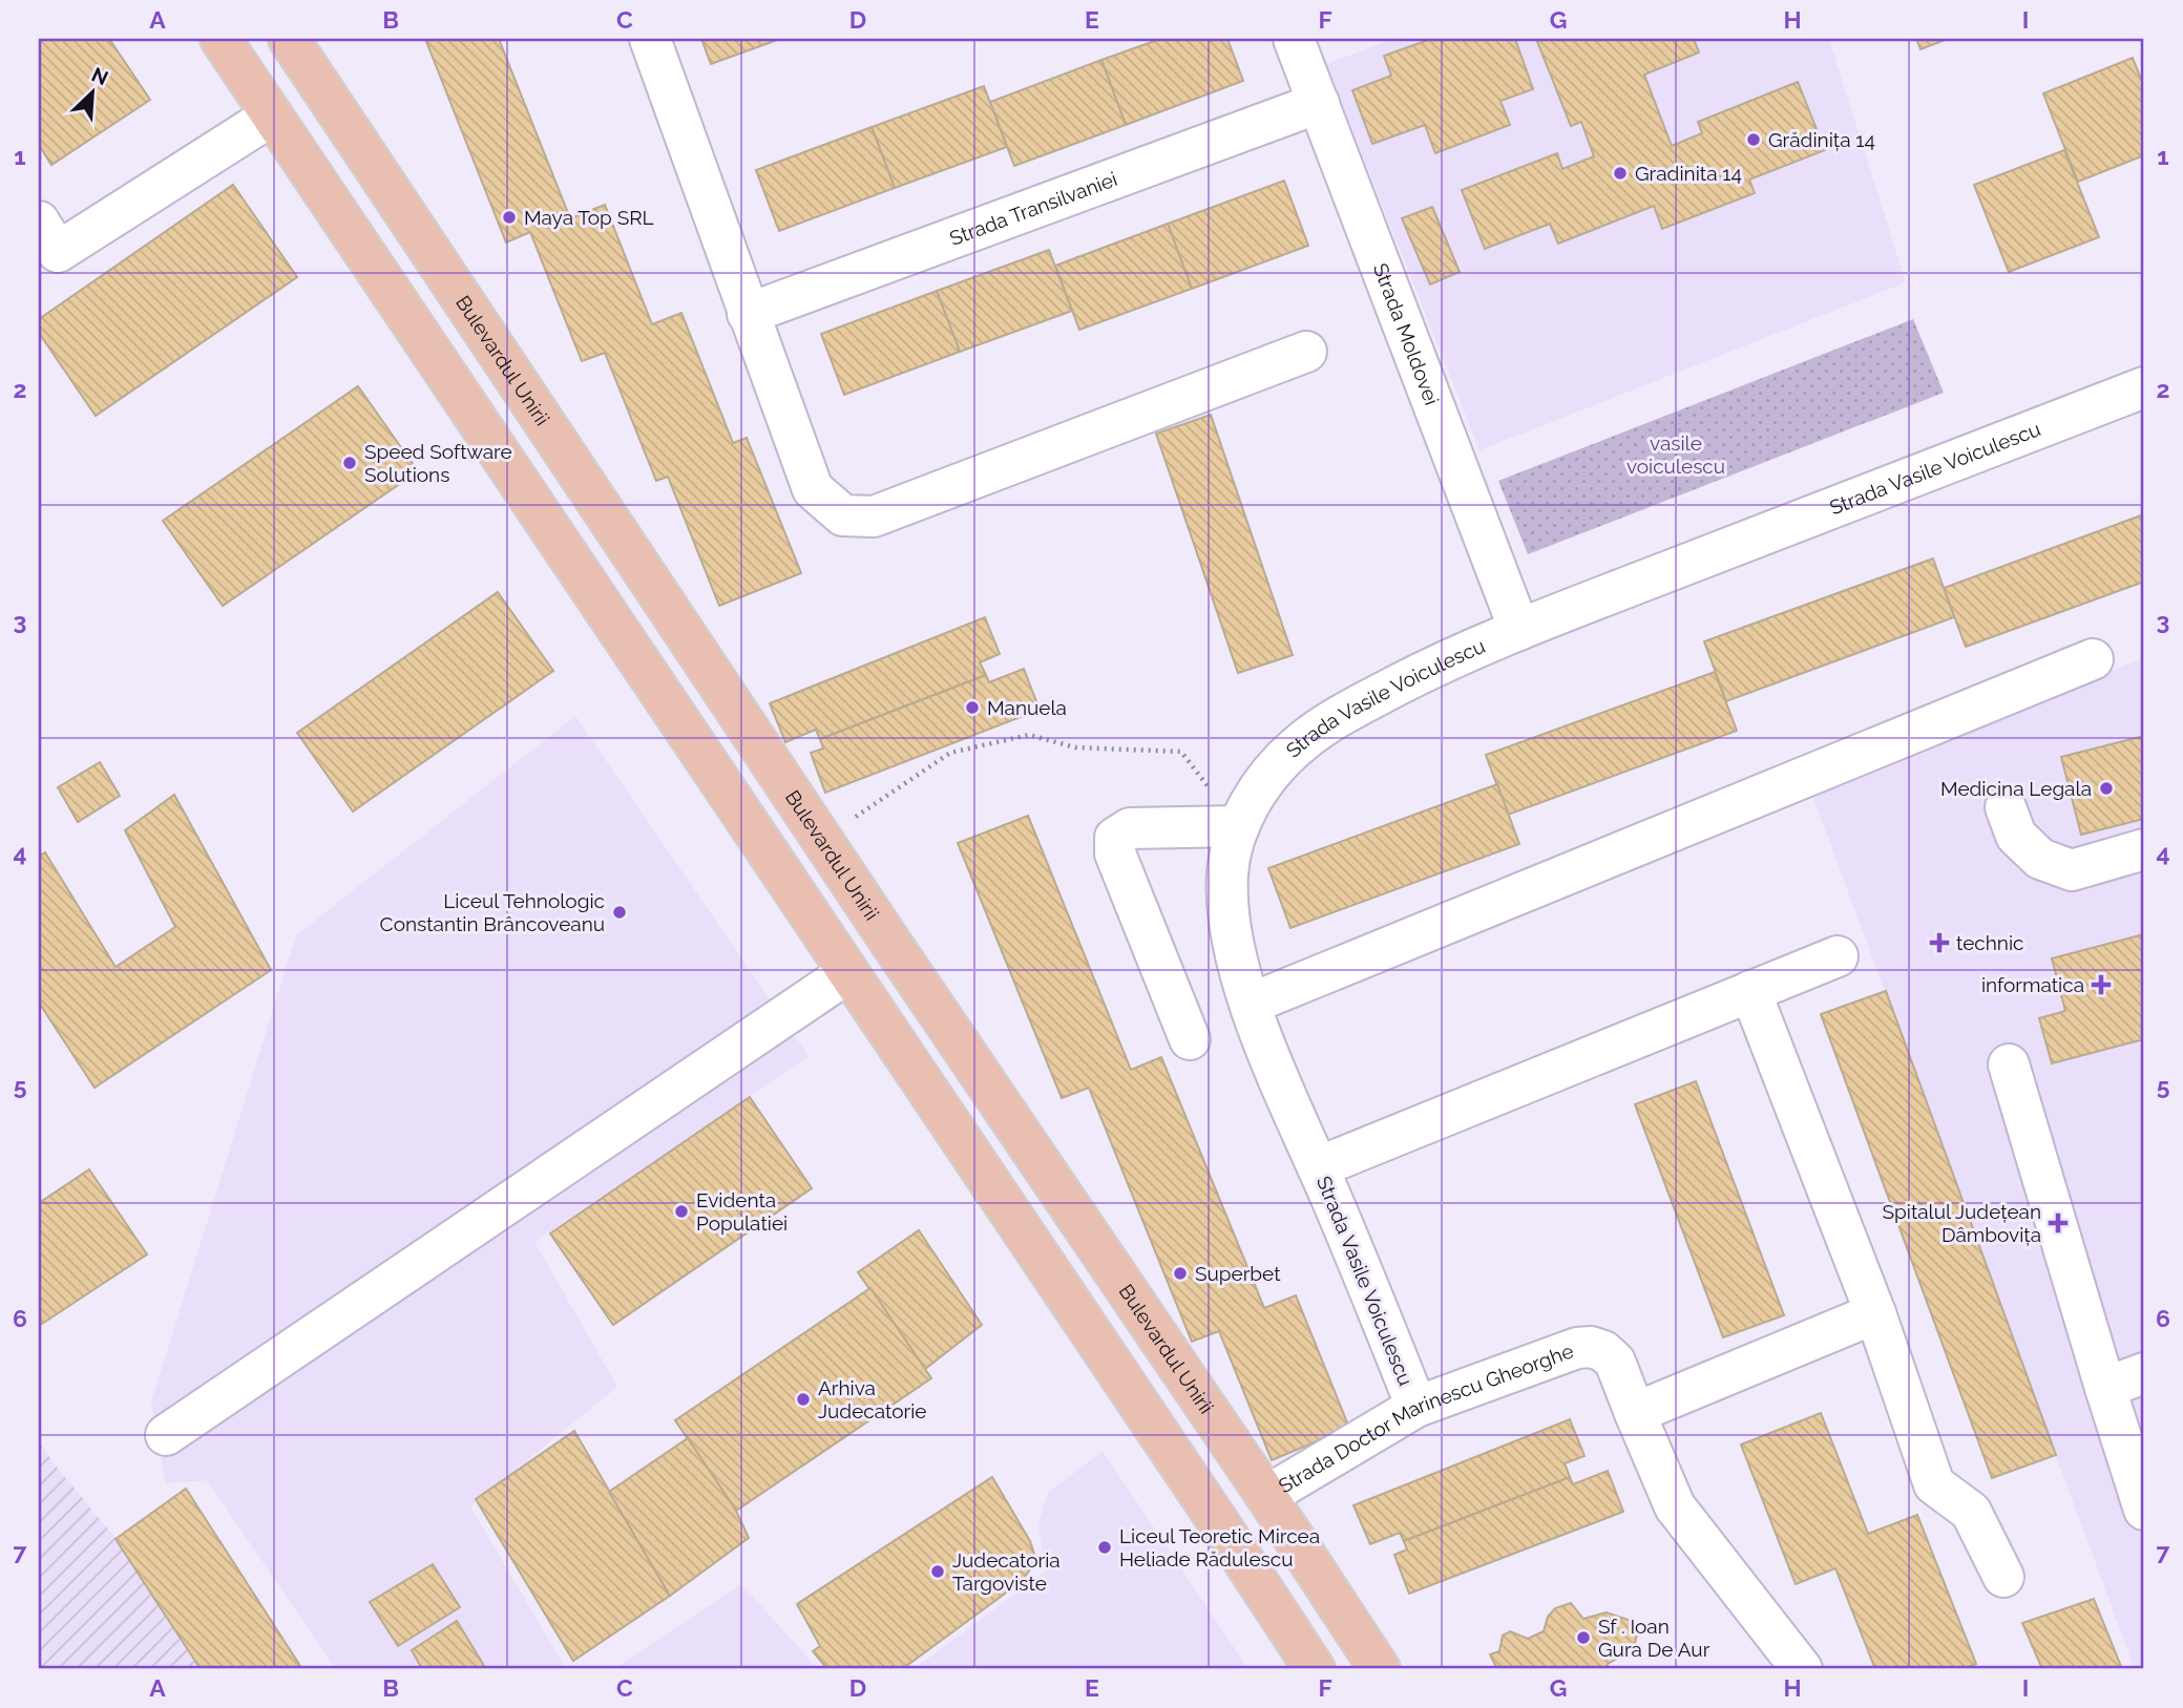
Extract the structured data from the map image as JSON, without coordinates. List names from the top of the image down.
{
  "streets": {
    "main road": ["Bulevardul Unirii"],
    "street": [
      "Strada Transilvaniei",
      "Strada Moldovei",
      "Strada Vasile Voiculescu",
      "Strada Doctor Marinescu Gheorghe"
    ]
  },
  "crossings": [
    ["Strada Transilvaniei", "Strada Moldovei"],
    ["Strada Moldovei", "Strada Vasile Voiculescu"],
    ["Bulevardul Unirii", "Strada Doctor Marinescu Gheorghe"],
    ["Strada Vasile Voiculescu", "Strada Doctor Marinescu Gheorghe"]
  ],
  "parks": ["vasile voiculescu"],
  "places": {
    "other": [
      "Grădinița 14",
      "Gradinita 14",
      "Maya Top SRL",
      "Speed Software Solutions",
      "Manuela",
      "Medicina Legala",
      "Liceul Tehnologic Constantin Brâncoveanu",
      "Evidenta Populatiei",
      "Superbet",
      "Arhiva Judecatorie",
      "Liceul Teoretic Mircea Heliade Rădulescu",
      "Judecatoria Targoviste",
      "Sf . Ioan Gura De Aur"
    ],
    "health": ["technic", "informatica", "Spitalul Județean Dâmbovița"]
  },
  "north": "top right",
  "grid": {
    "columns": [
      "A",
      "B",
      "C",
      "D",
      "E",
      "F",
      "G",
      "H",
      "I"
    ],
    "rows": [
      "1",
      "2",
      "3",
      "4",
      "5",
      "6",
      "7"
    ]
  }
}
